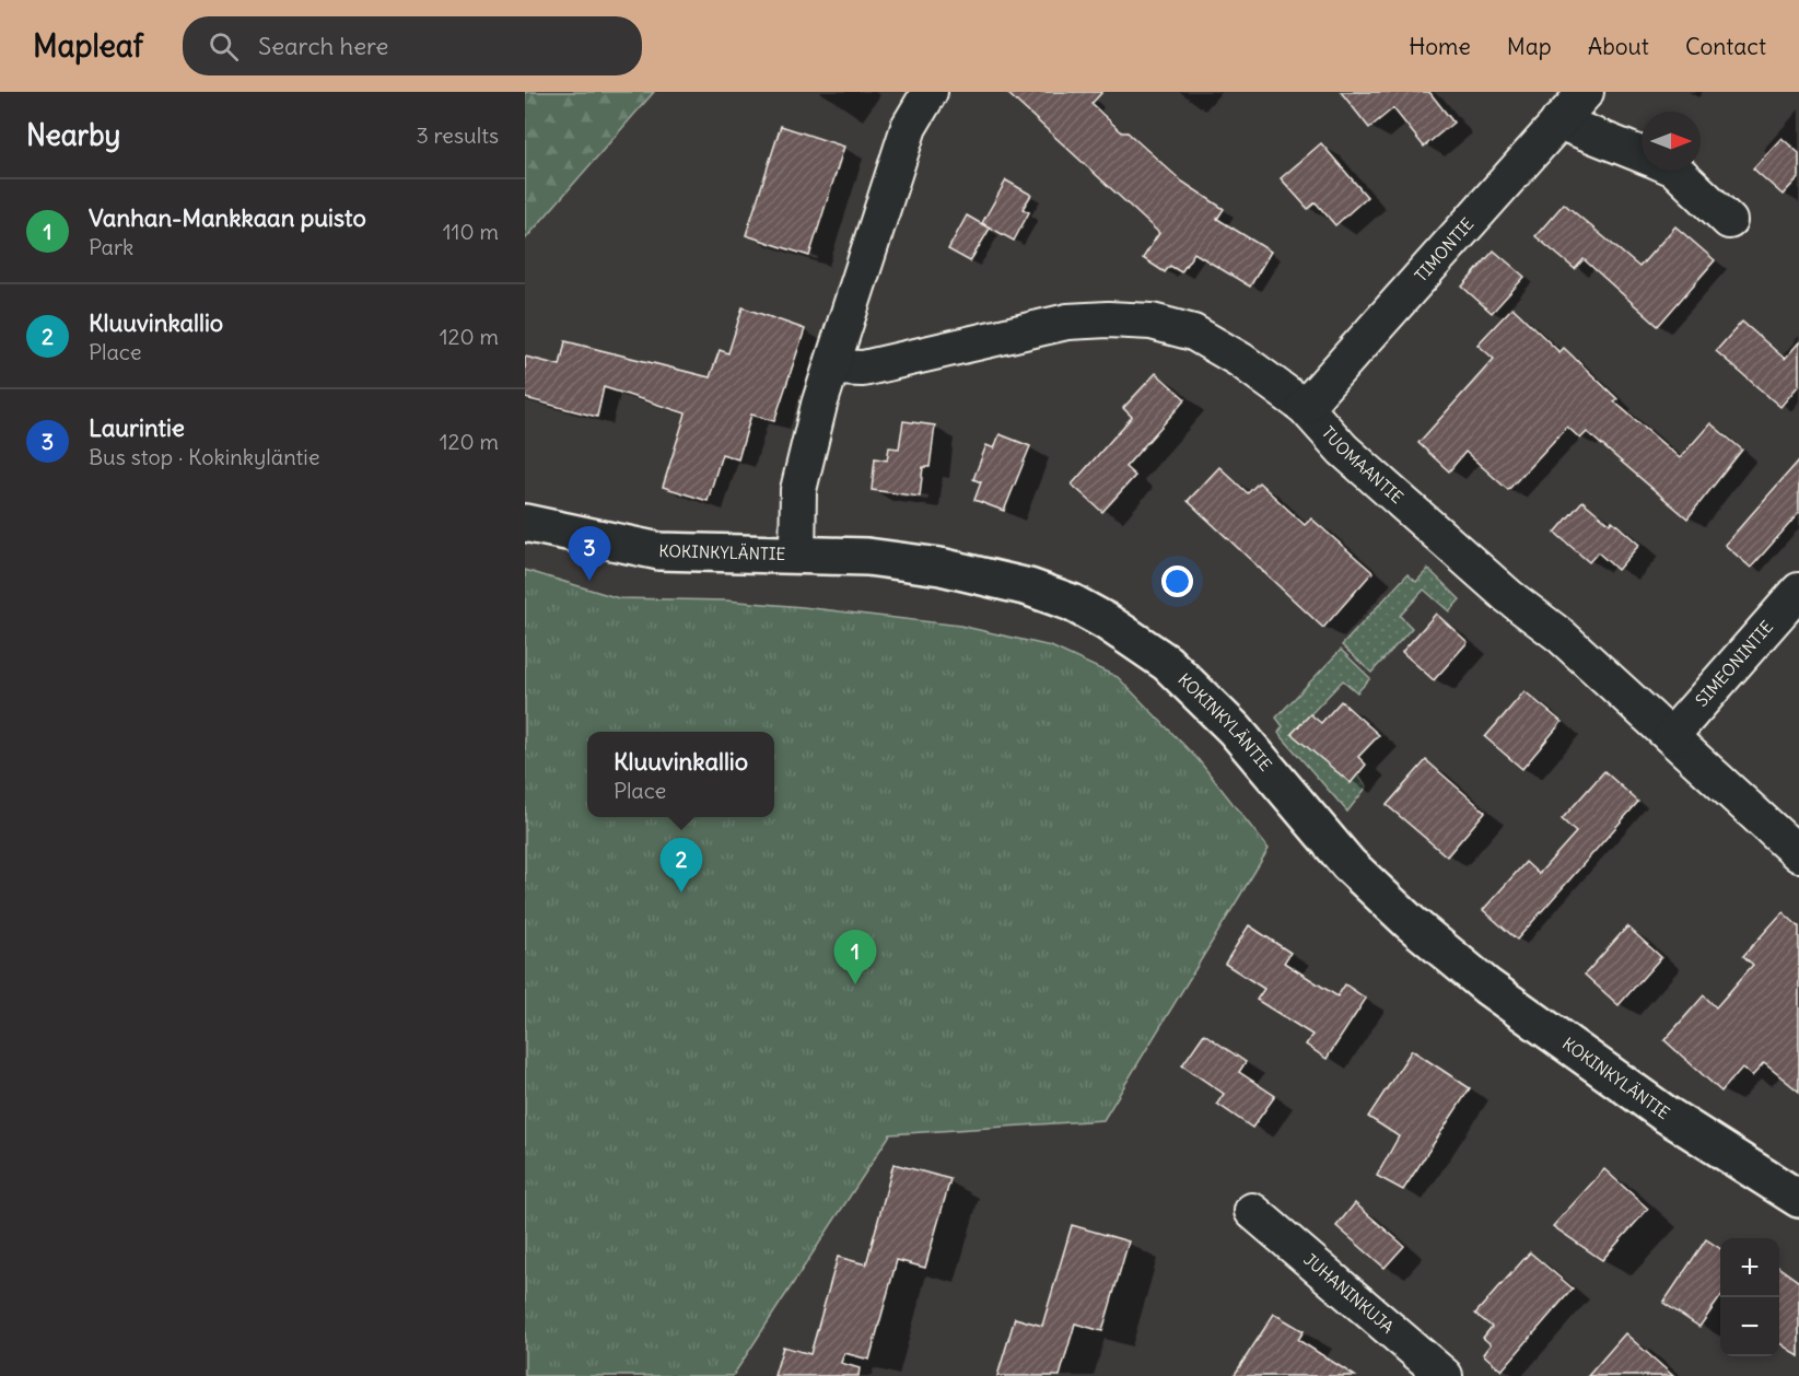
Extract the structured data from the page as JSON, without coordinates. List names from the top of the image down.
{
  "streets": {
    "main road": ["KOKINKYLÄNTIE"],
    "street": [
      "TIMONTIE",
      "TUOMAANTIE",
      "SIMEONINTIE",
      "JUHANINKUJA"
    ]
  },
  "crossings": [
    ["TIMONTIE", "TUOMAANTIE"],
    ["TUOMAANTIE", "SIMEONINTIE"]
  ],
  "north": "right",
  "page": {
    "header": "Mapleaf",
    "search": "Search here",
    "nav": [
      "Home",
      "Map",
      "About",
      "Contact"
    ],
    "heading": ["Nearby", "3 results"],
    "list": [
      {
        "mark": "1",
        "name": "Vanhan-Mankkaan puisto",
        "note": "Park",
        "value": "110 m"
      },
      {
        "mark": "2",
        "name": "Kluuvinkallio",
        "note": "Place",
        "value": "120 m"
      },
      {
        "mark": "3",
        "name": "Laurintie",
        "note": "Bus stop · Kokinkyläntie",
        "value": "120 m"
      }
    ],
    "pins": ["3", "2", "1"],
    "popup": ["Kluuvinkallio", "Place"],
    "map_buttons": ["+", "−"]
  }
}
